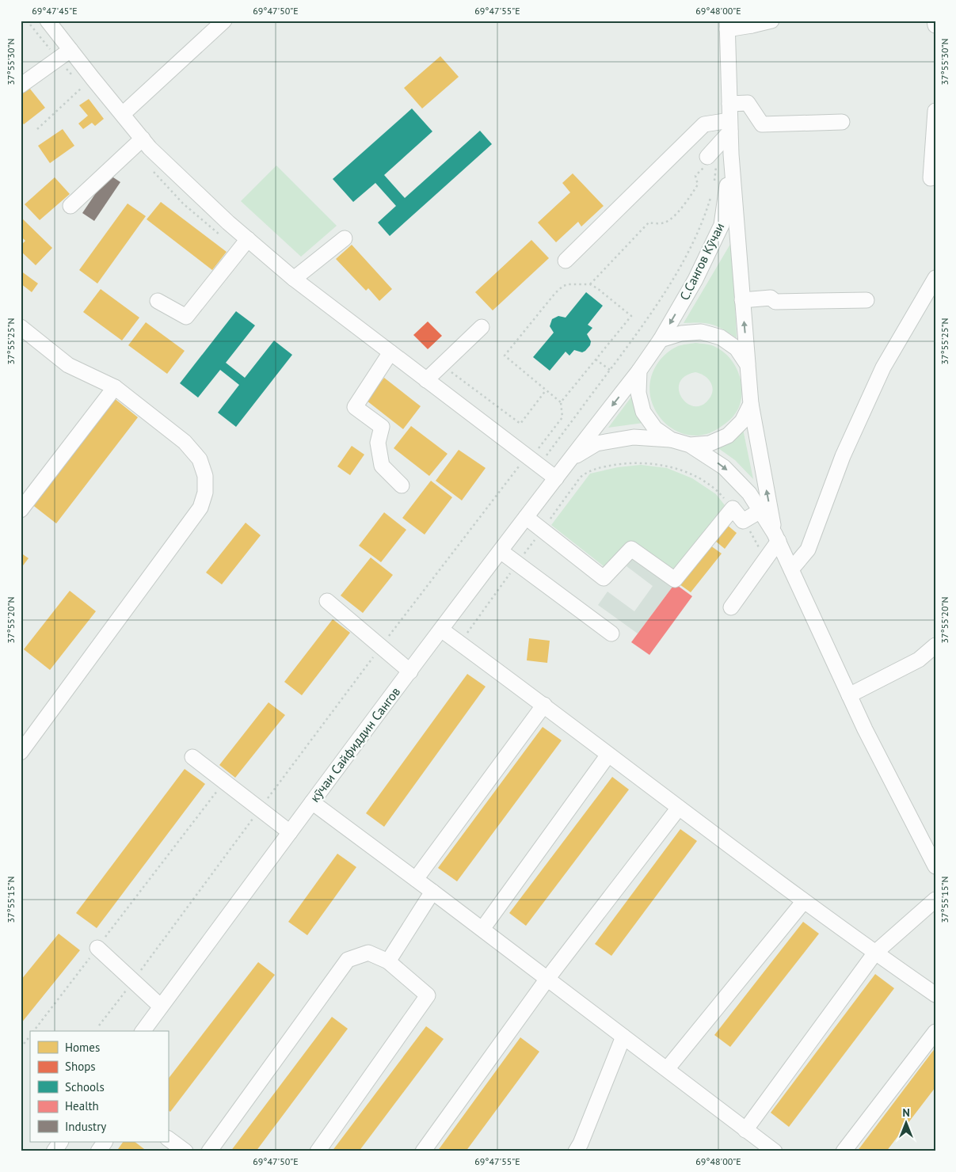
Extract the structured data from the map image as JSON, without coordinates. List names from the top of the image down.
{
  "streets": {
    "street": ["С.Сангов Кӯчаи", "кӯчаи Сайфиддин Сангов"]
  },
  "legend": [
    "Homes",
    "Shops",
    "Schools",
    "Health",
    "Industry"
  ],
  "north": "top",
  "coordinates": [
    "69°47'45\"E",
    "69°47'50\"E",
    "69°47'55\"E",
    "69°48'00\"E",
    "37°55'30\"N",
    "37°55'25\"N",
    "37°55'20\"N",
    "37°55'15\"N"
  ]
}
